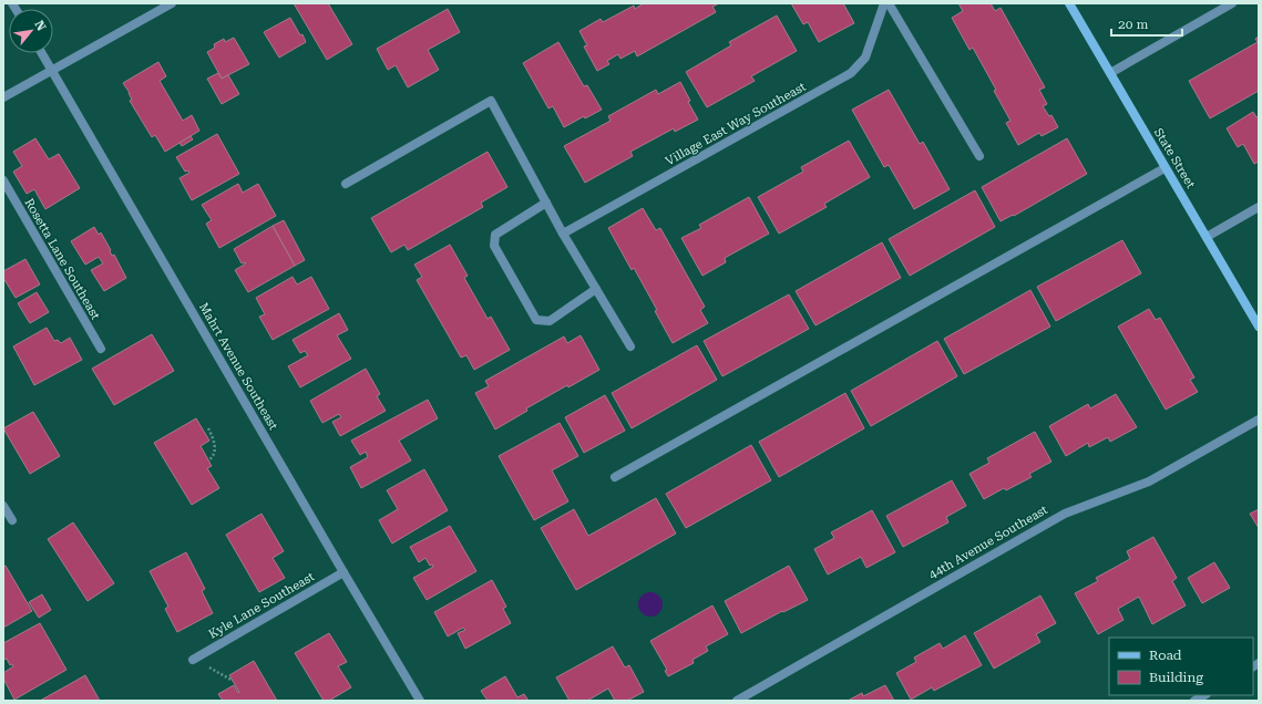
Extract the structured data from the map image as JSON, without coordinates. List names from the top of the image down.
{
  "streets": {
    "main road": ["State Street"],
    "street": [
      "Village East Way Southeast",
      "Rosetta Lane Southeast",
      "Mahrt Avenue Southeast",
      "44th Avenue Southeast",
      "Kyle Lane Southeast"
    ]
  },
  "crossings": [
    ["Mahrt Avenue Southeast", "Kyle Lane Southeast"]
  ],
  "legend": ["Road", "Building"],
  "scale_bar": "20 m",
  "north": "top right"
}
